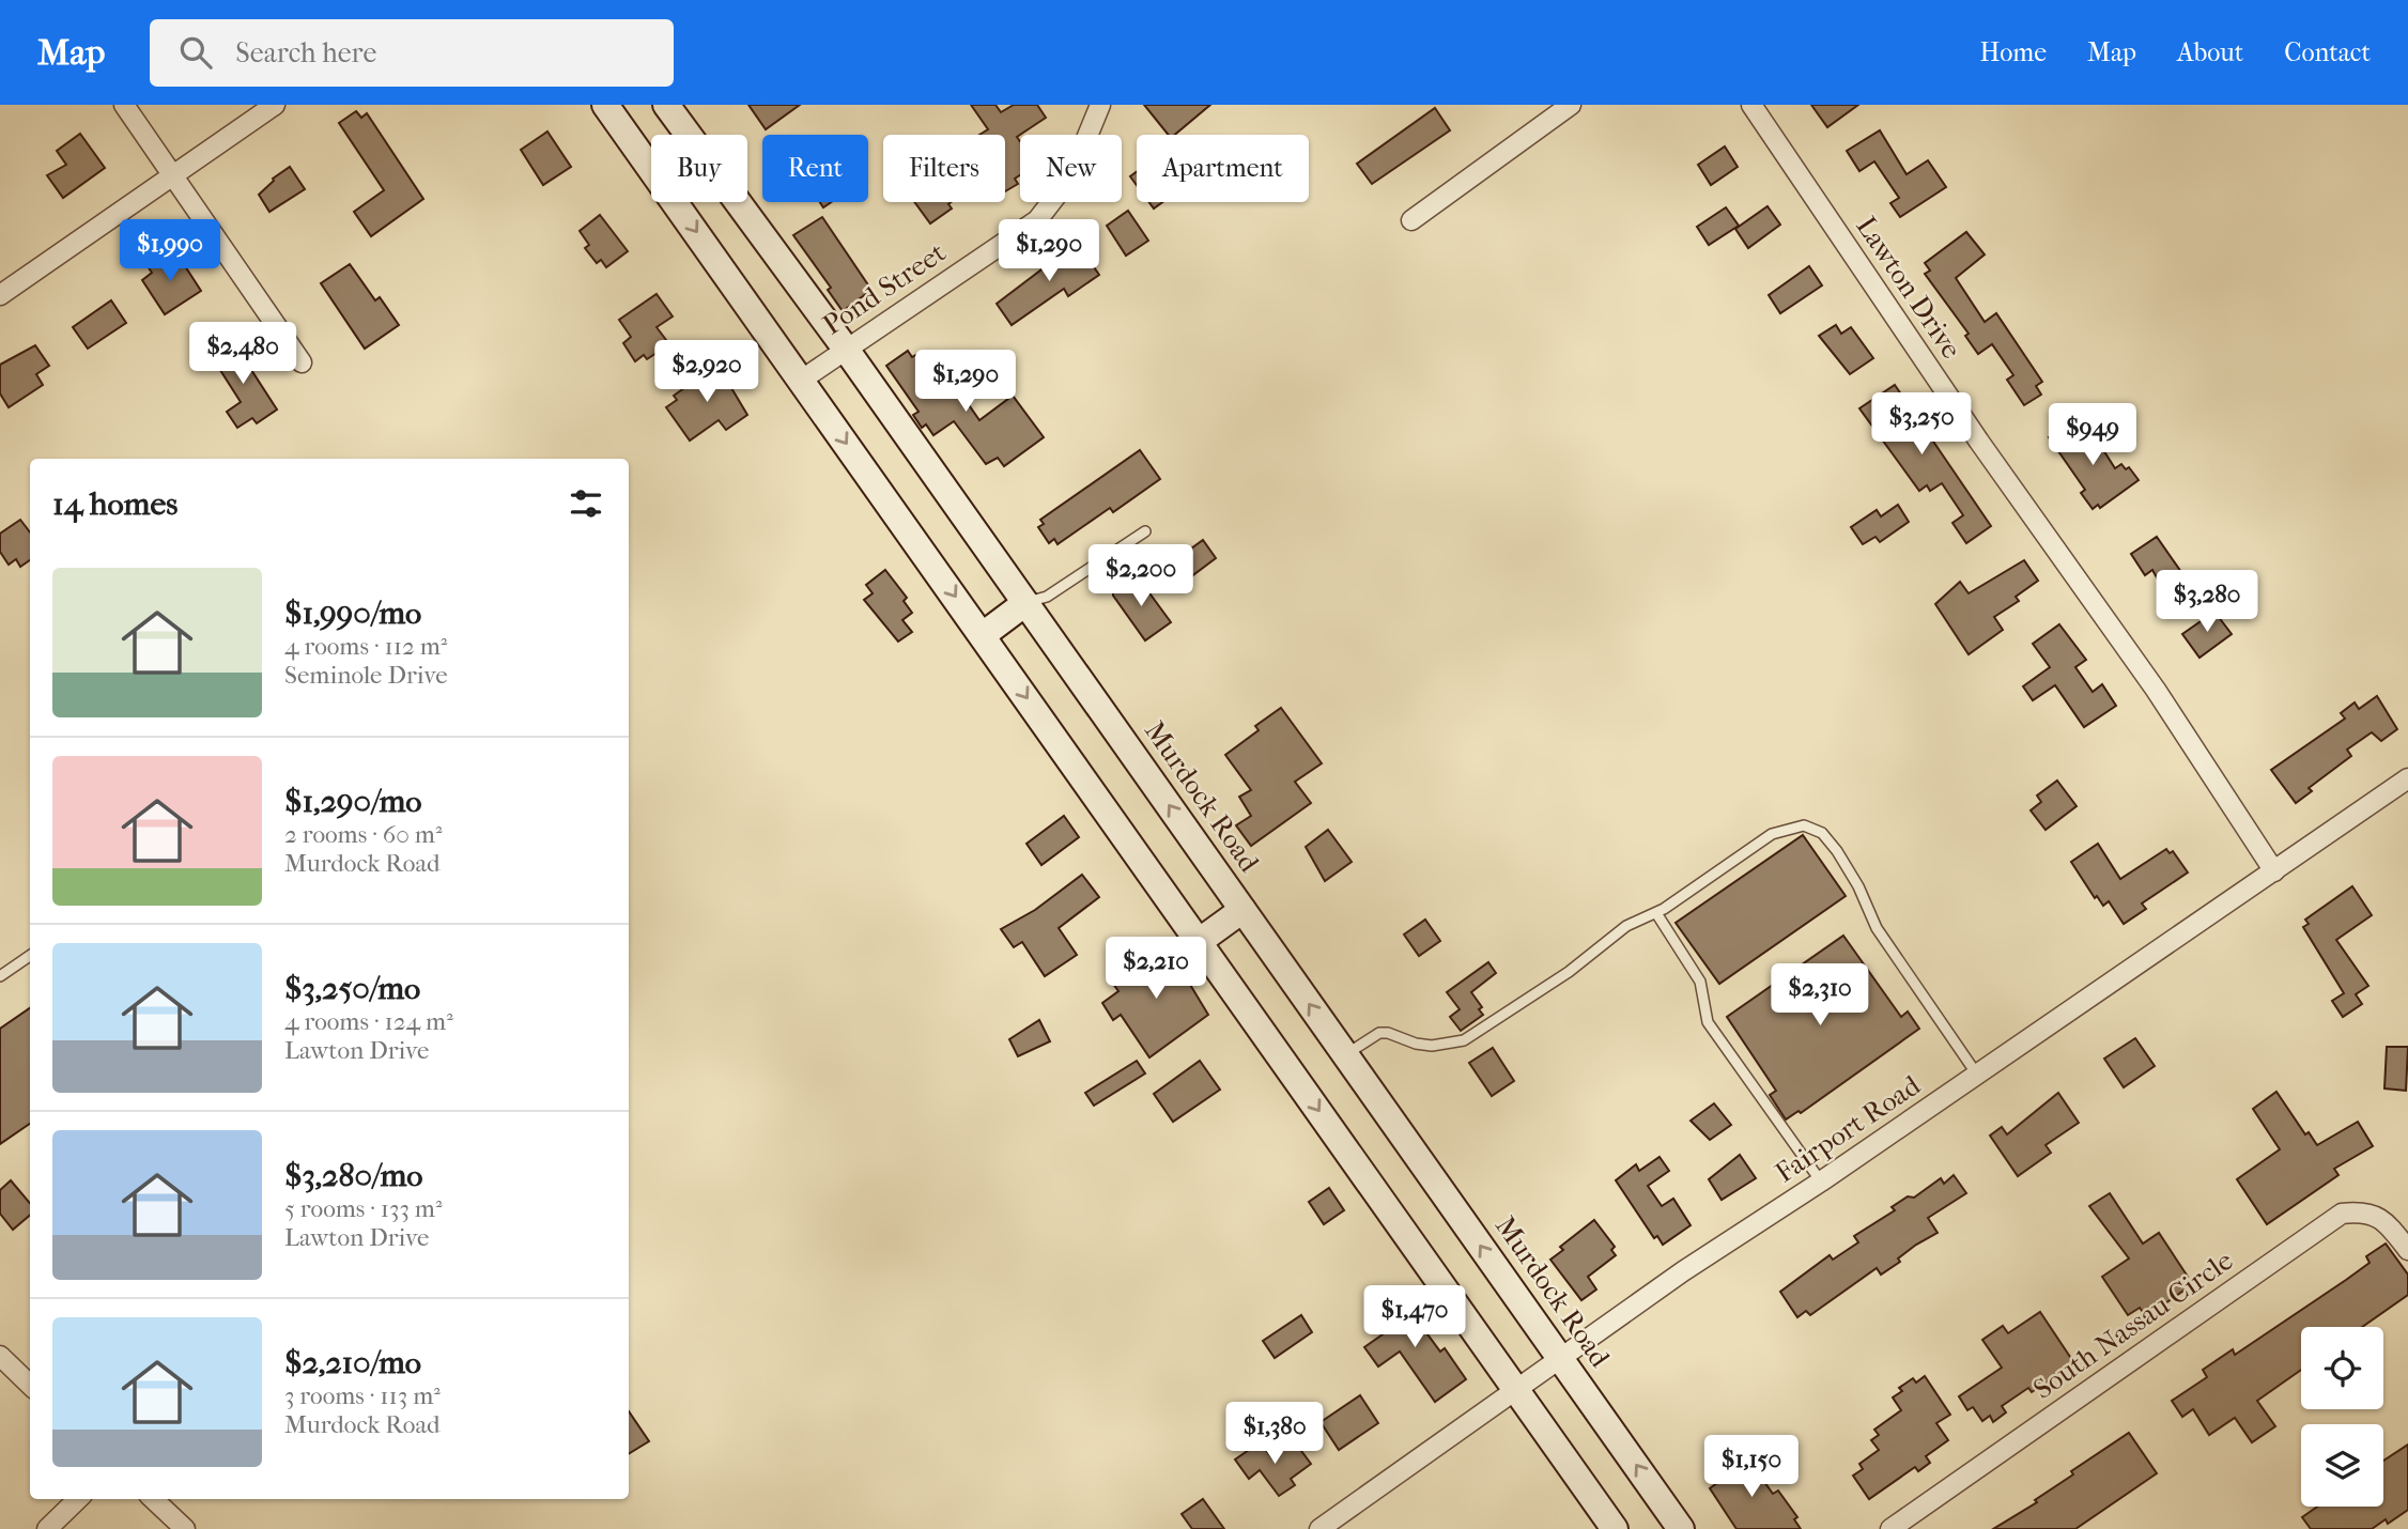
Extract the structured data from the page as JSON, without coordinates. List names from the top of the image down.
{
  "streets": {
    "main road": ["Murdock Road"],
    "street": [
      "Lawton Drive",
      "Pond Street",
      "Fairport Road",
      "South Nassau Circle"
    ]
  },
  "crossings": [
    ["Lawton Drive", "Fairport Road"],
    ["Pond Street", "Murdock Road"],
    ["Murdock Road", "Fairport Road"]
  ],
  "page": {
    "header": "Map",
    "search": "Search here",
    "nav": [
      "Home",
      "Map",
      "About",
      "Contact"
    ],
    "chip": [
      "Buy",
      "Rent",
      "Filters",
      "New",
      "Apartment"
    ],
    "price": [
      "$1,990",
      "$1,290",
      "$2,480",
      "$2,920",
      "$1,290",
      "$3,250",
      "$949",
      "$2,200",
      "$3,280",
      "$2,210",
      "$2,310",
      "$1,470",
      "$1,380",
      "$1,150"
    ],
    "heading": "14 homes",
    "list": [
      {
        "name": "$1,990/mo",
        "note": "4 rooms · 112 m² · Seminole Drive"
      },
      {
        "name": "$1,290/mo",
        "note": "2 rooms · 60 m² · Murdock Road"
      },
      {
        "name": "$3,250/mo",
        "note": "4 rooms · 124 m² · Lawton Drive"
      },
      {
        "name": "$3,280/mo",
        "note": "5 rooms · 133 m² · Lawton Drive"
      },
      {
        "name": "$2,210/mo",
        "note": "3 rooms · 113 m² · Murdock Road"
      }
    ]
  }
}
